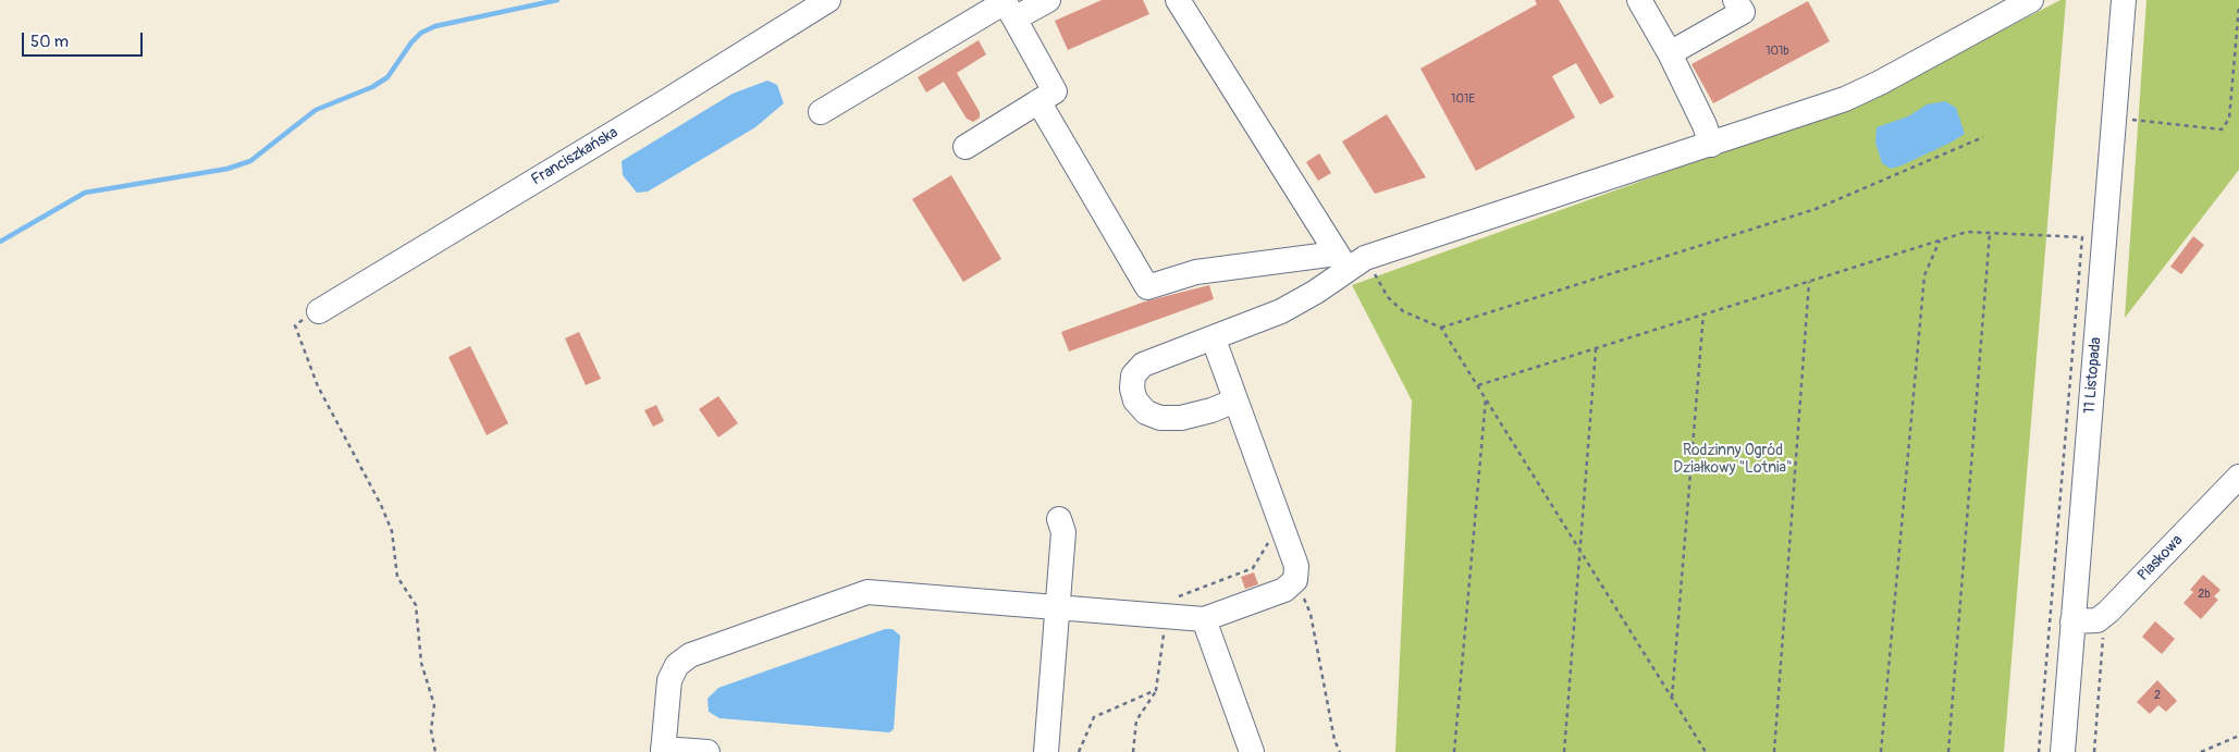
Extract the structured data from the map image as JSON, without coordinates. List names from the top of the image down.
{
  "streets": {
    "street": ["Franciszkańska", "11 Listopada", "Piaskowa"]
  },
  "parks": ["Rodzinny Ogród Działkowy \"Lotnia\""],
  "house_numbers": [
    "101b",
    "101E",
    "2b",
    "2"
  ],
  "scale_bar": "50 m"
}
